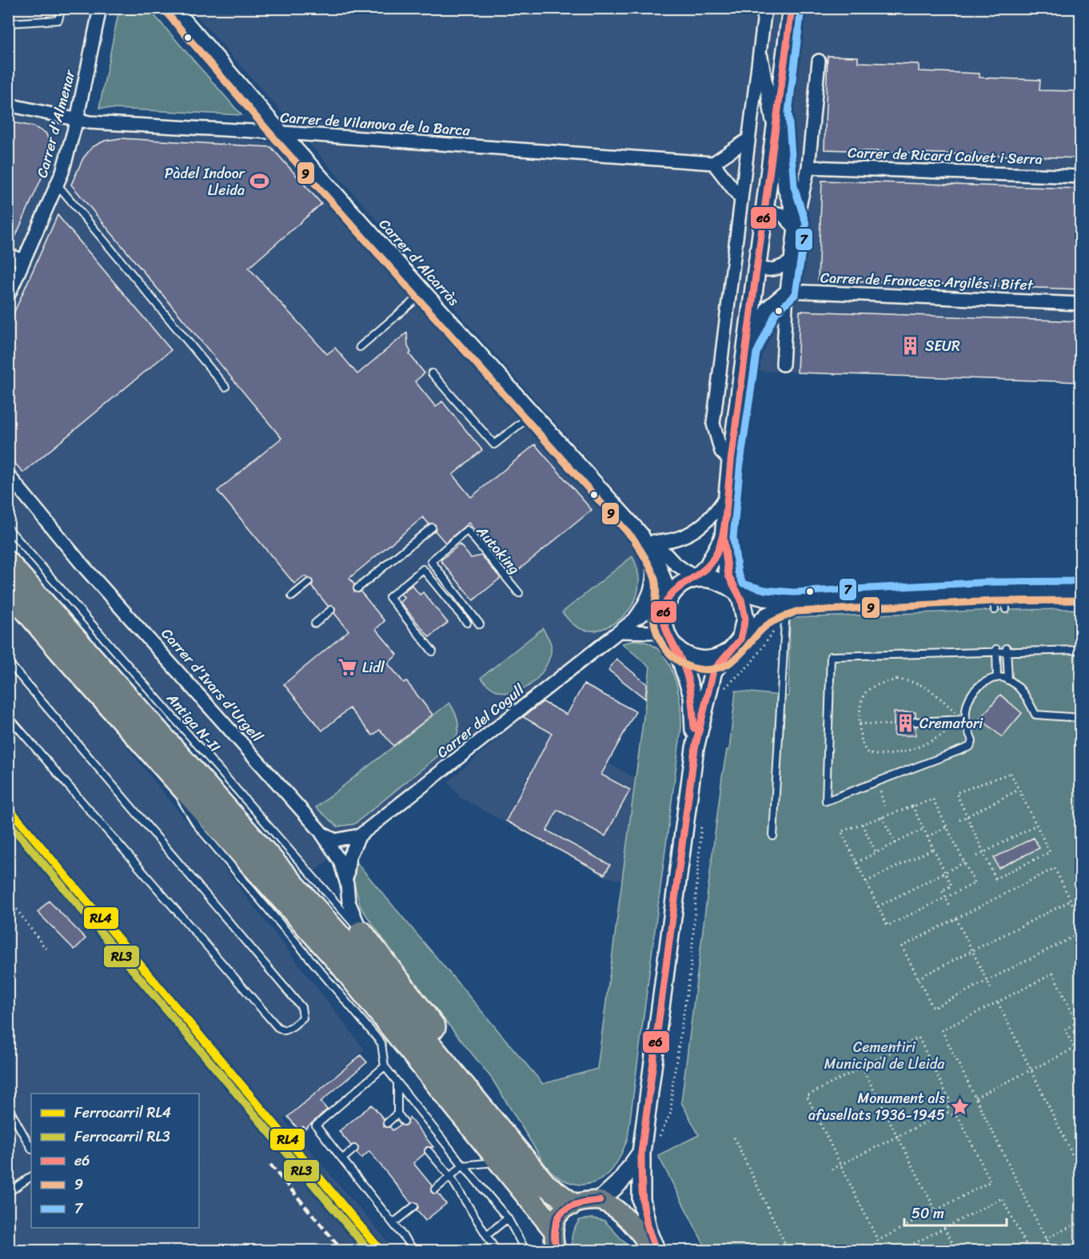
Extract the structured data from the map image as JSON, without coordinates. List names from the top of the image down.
{
  "streets": {
    "street": [
      "Carrer d'Almenar",
      "Carrer de Vilanova de la Barca",
      "Carrer de Ricard Calvet i Serra",
      "Carrer d'Alcarràs",
      "Carrer de Francesc Argilés i Bifet",
      "Carrer d'Ivars d'Urgell",
      "Carrer del Cogull"
    ],
    "lane": ["Autoking", "Antiga N-II"]
  },
  "crossings": [
    ["Carrer d'Almenar", "Carrer de Vilanova de la Barca"],
    ["Carrer de Vilanova de la Barca", "Carrer d'Alcarràs"],
    ["Carrer d'Alcarràs", "Carrer del Cogull"],
    ["Carrer d'Ivars d'Urgell", "Antiga N-II"]
  ],
  "parks": ["Cementiri Municipal de Lleida"],
  "places": {
    "sports": ["Pàdel Indoor Lleida"],
    "building": ["SEUR", "Crematori"],
    "supermarket": ["Lidl"],
    "place": ["Monument als afusellats 1936-1945"]
  },
  "lines": [
    "transit line e6",
    "transit line 7",
    "transit line 9",
    "rail line RL4",
    "rail line RL3"
  ],
  "legend": [
    "Ferrocarril RL4",
    "Ferrocarril RL3",
    "e6",
    "9",
    "7"
  ],
  "scale_bar": "50 m"
}
